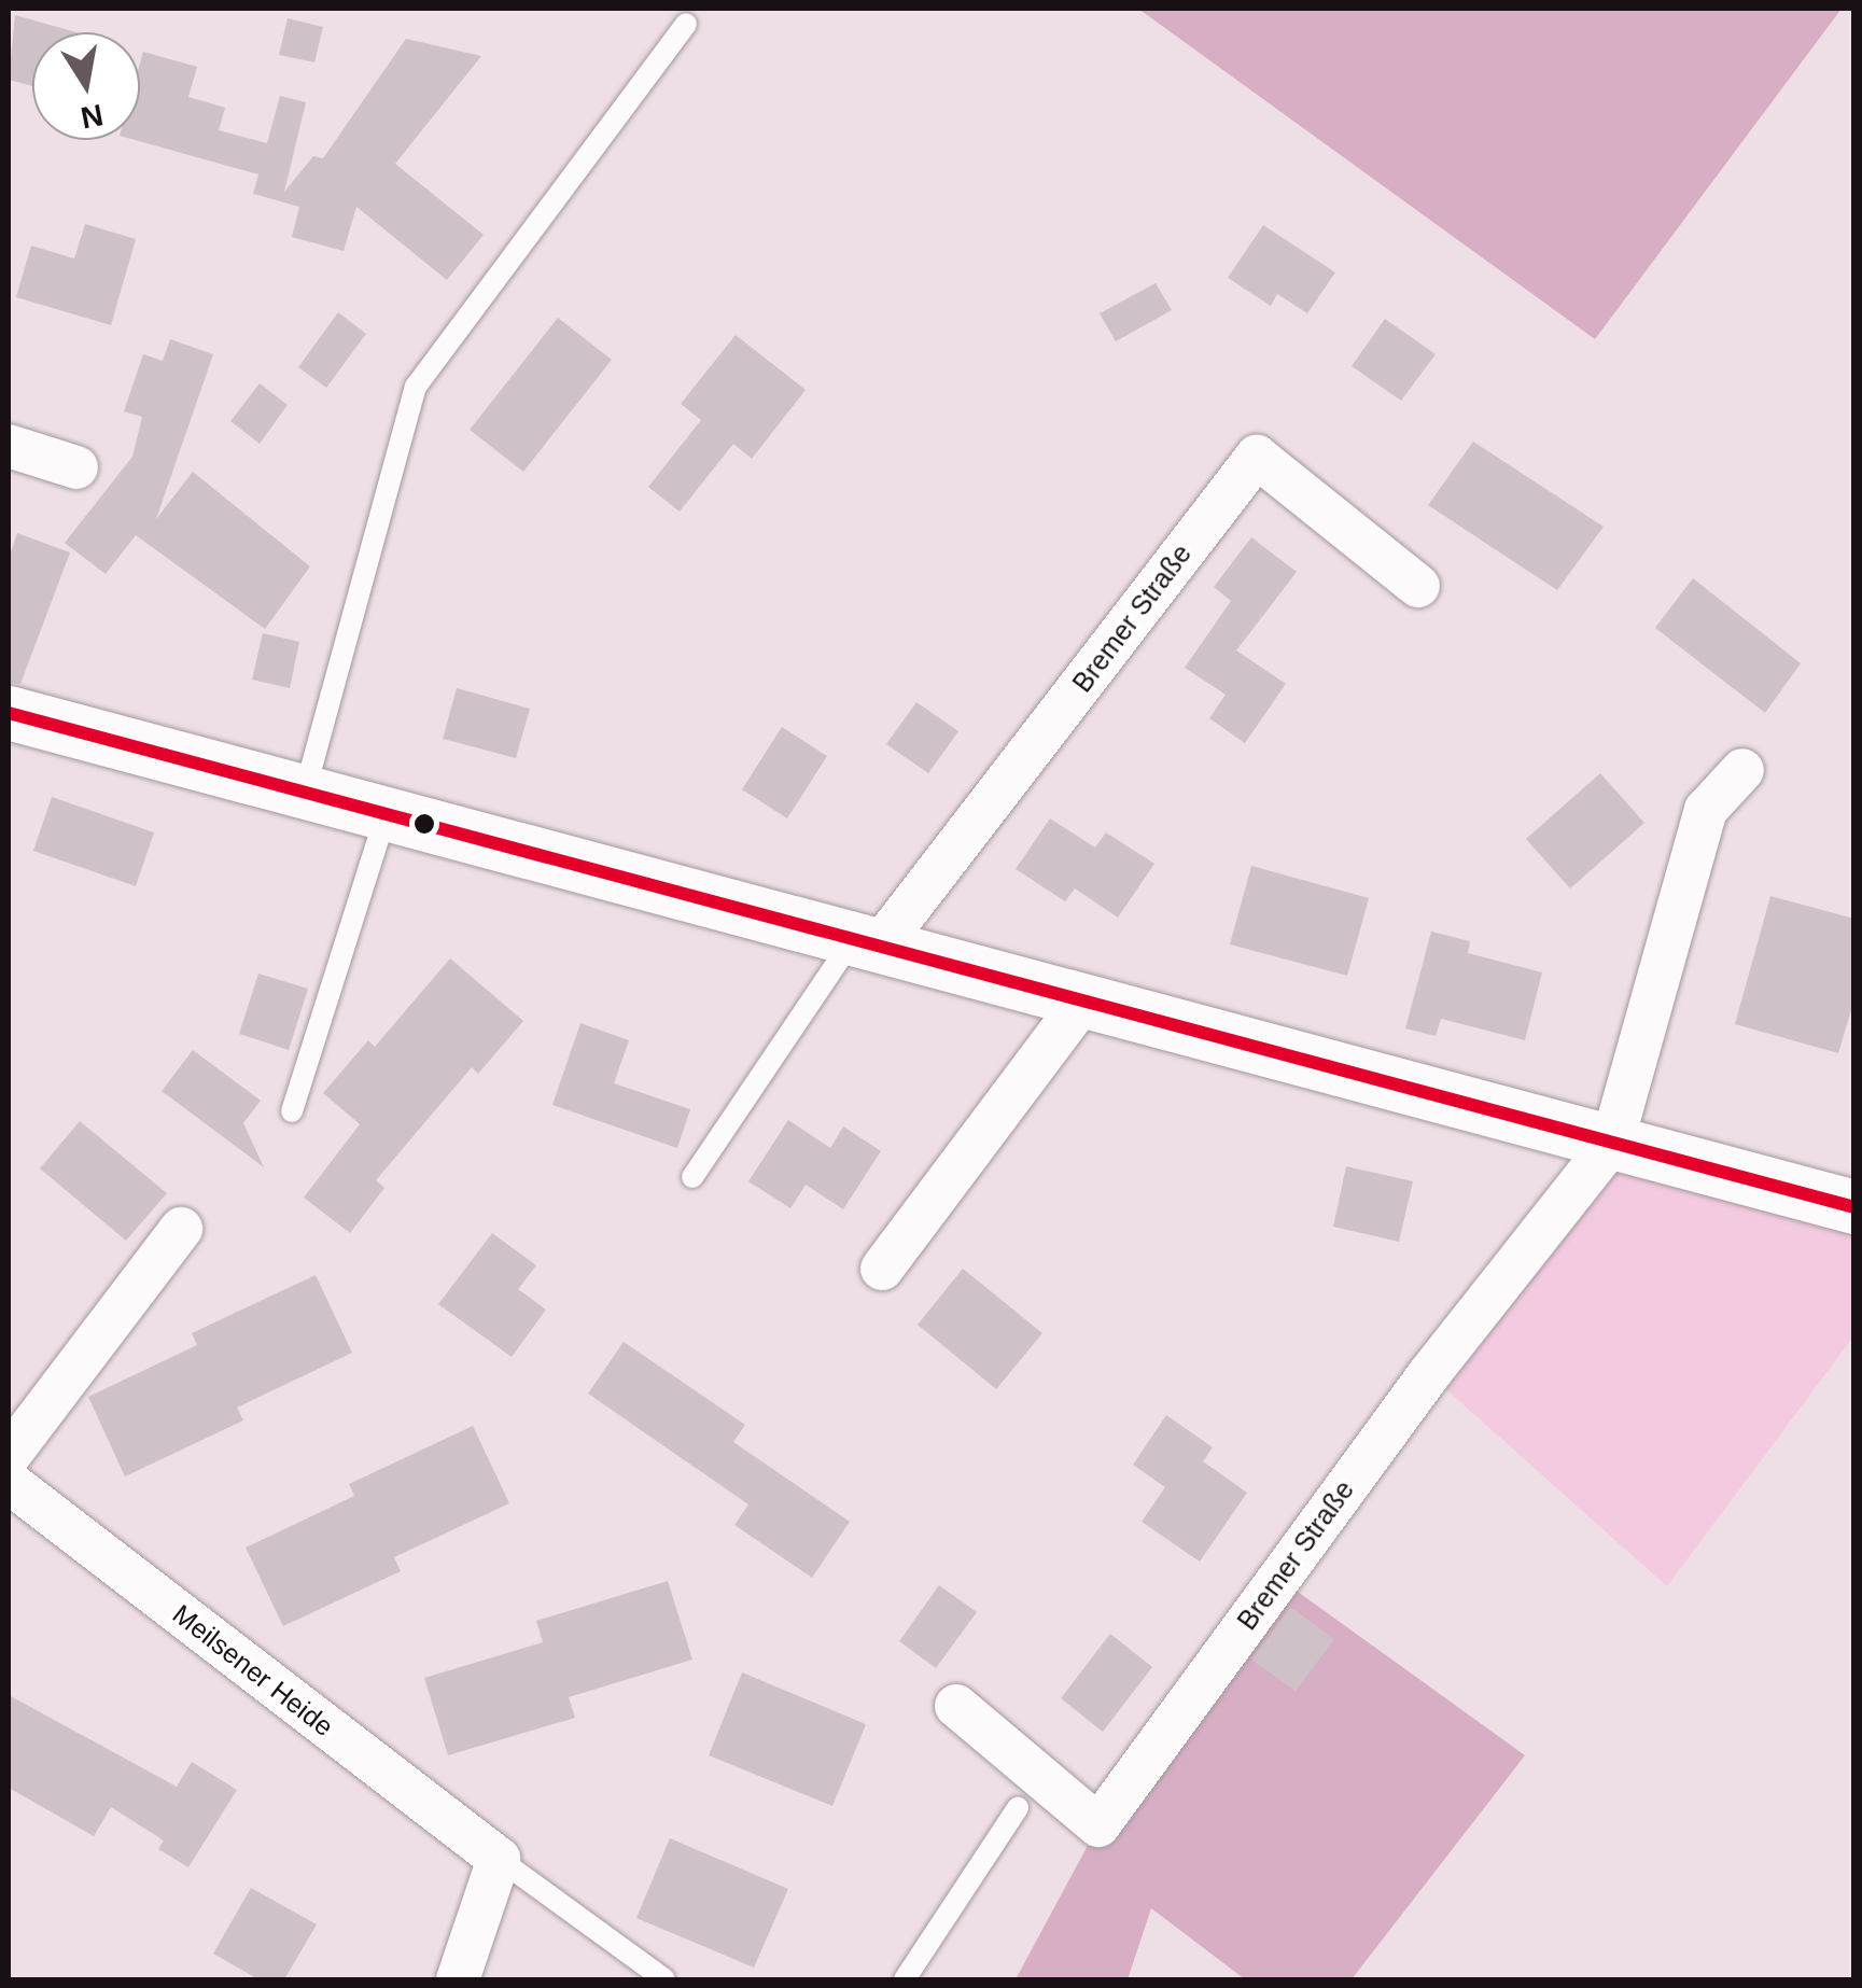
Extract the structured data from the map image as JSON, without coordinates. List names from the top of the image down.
{
  "streets": {
    "street": ["Bremer Straße", "Meilsener Heide"]
  },
  "north": "bottom"
}
